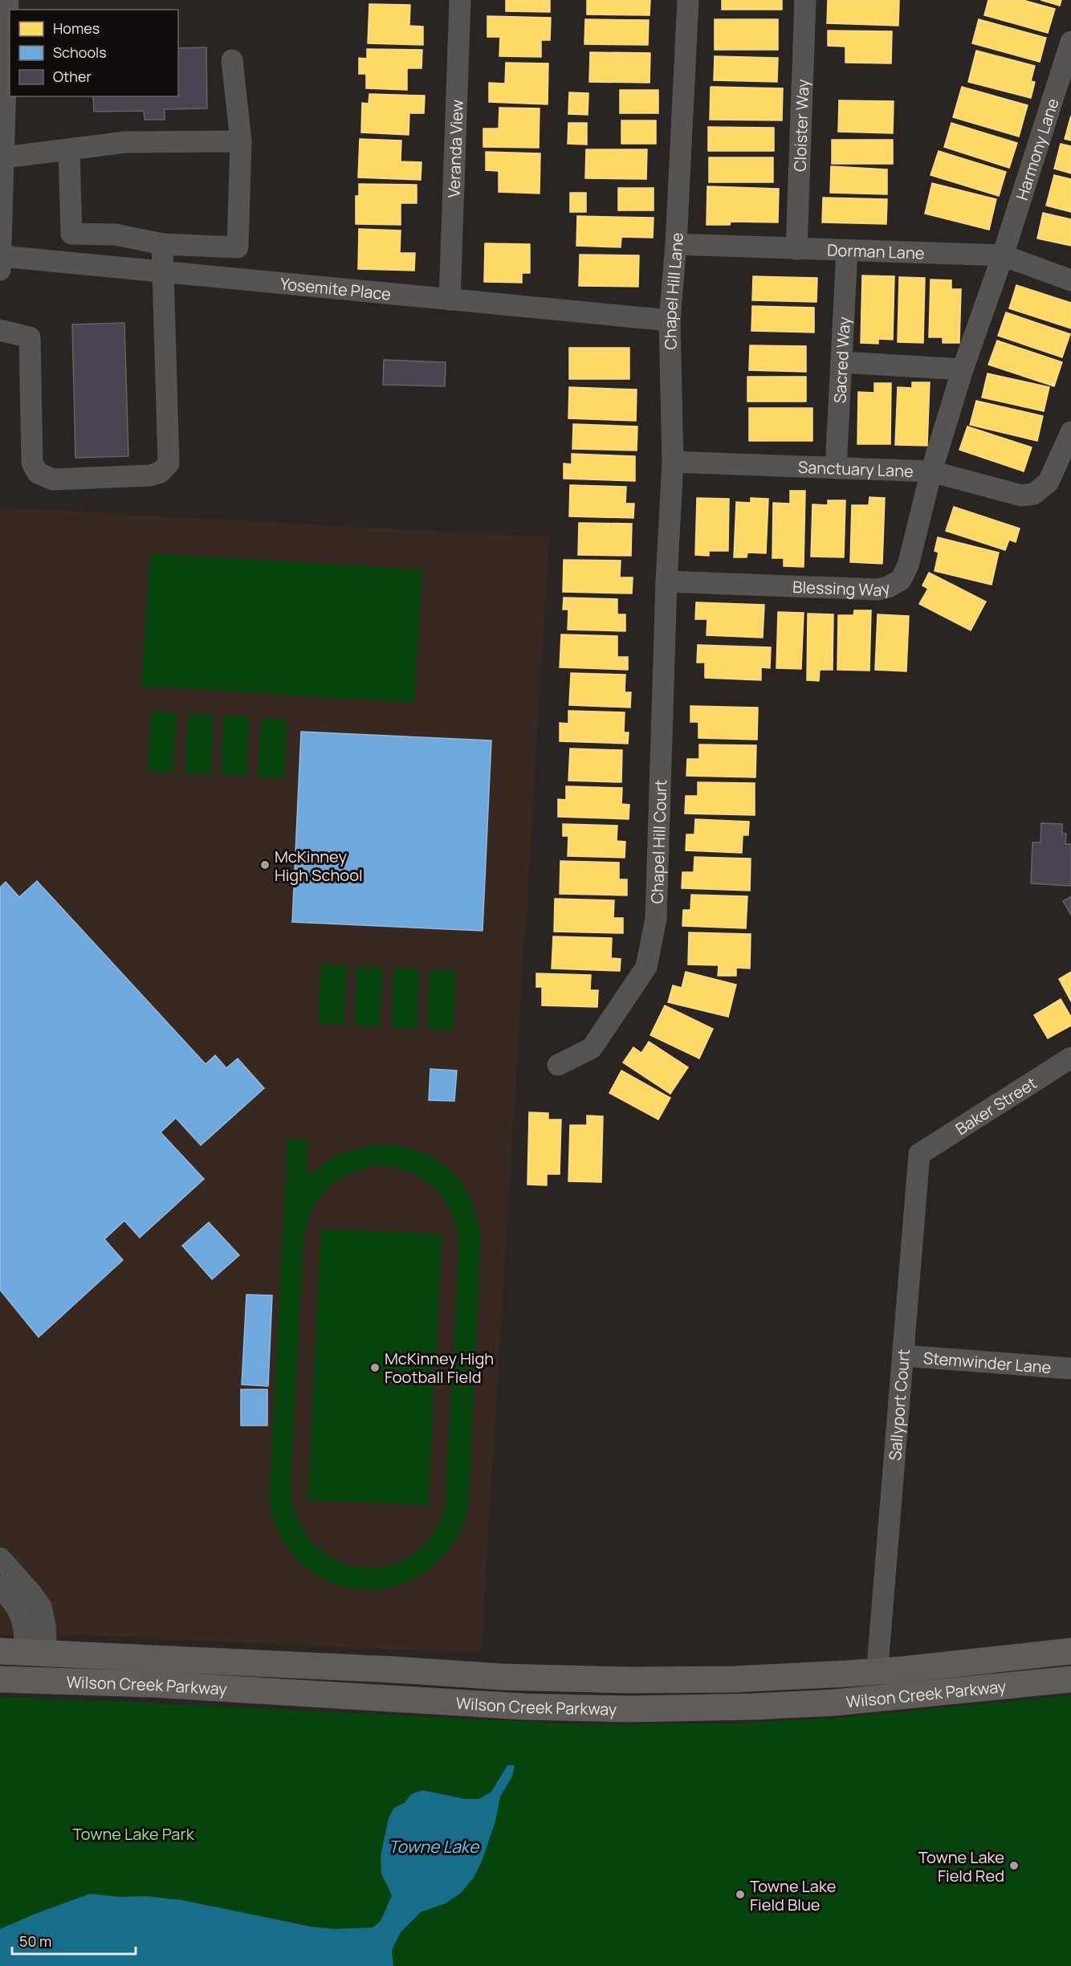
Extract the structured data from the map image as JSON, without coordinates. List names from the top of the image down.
{
  "streets": {
    "main road": ["Wilson Creek Parkway"],
    "street": [
      "Cloister Way",
      "Harmony Lane",
      "Veranda View",
      "Dorman Lane",
      "Yosemite Place",
      "Chapel Hill Lane",
      "Sacred Way",
      "Sanctuary Lane",
      "Blessing Way",
      "Chapel Hill Court",
      "Baker Street",
      "Stemwinder Lane",
      "Sallyport Court"
    ]
  },
  "crossings": [
    ["Cloister Way", "Dorman Lane"],
    ["Harmony Lane", "Dorman Lane"],
    ["Harmony Lane", "Blessing Way"],
    ["Veranda View", "Yosemite Place"],
    ["Dorman Lane", "Chapel Hill Lane"],
    ["Dorman Lane", "Sacred Way"],
    ["Yosemite Place", "Chapel Hill Lane"],
    ["Chapel Hill Lane", "Sanctuary Lane"],
    ["Chapel Hill Lane", "Blessing Way"],
    ["Chapel Hill Lane", "Chapel Hill Court"],
    ["Sacred Way", "Sanctuary Lane"],
    ["Sanctuary Lane", "Blessing Way"],
    ["Blessing Way", "Chapel Hill Court"],
    ["Baker Street", "Sallyport Court"],
    ["Stemwinder Lane", "Sallyport Court"]
  ],
  "water": ["Towne Lake"],
  "parks": ["Towne Lake Park"],
  "places": [
    "McKinney High School",
    "McKinney High Football Field",
    "Towne Lake Field Red",
    "Towne Lake Field Blue"
  ],
  "legend": ["Homes", "Schools", "Other"],
  "scale_bar": "50 m"
}
